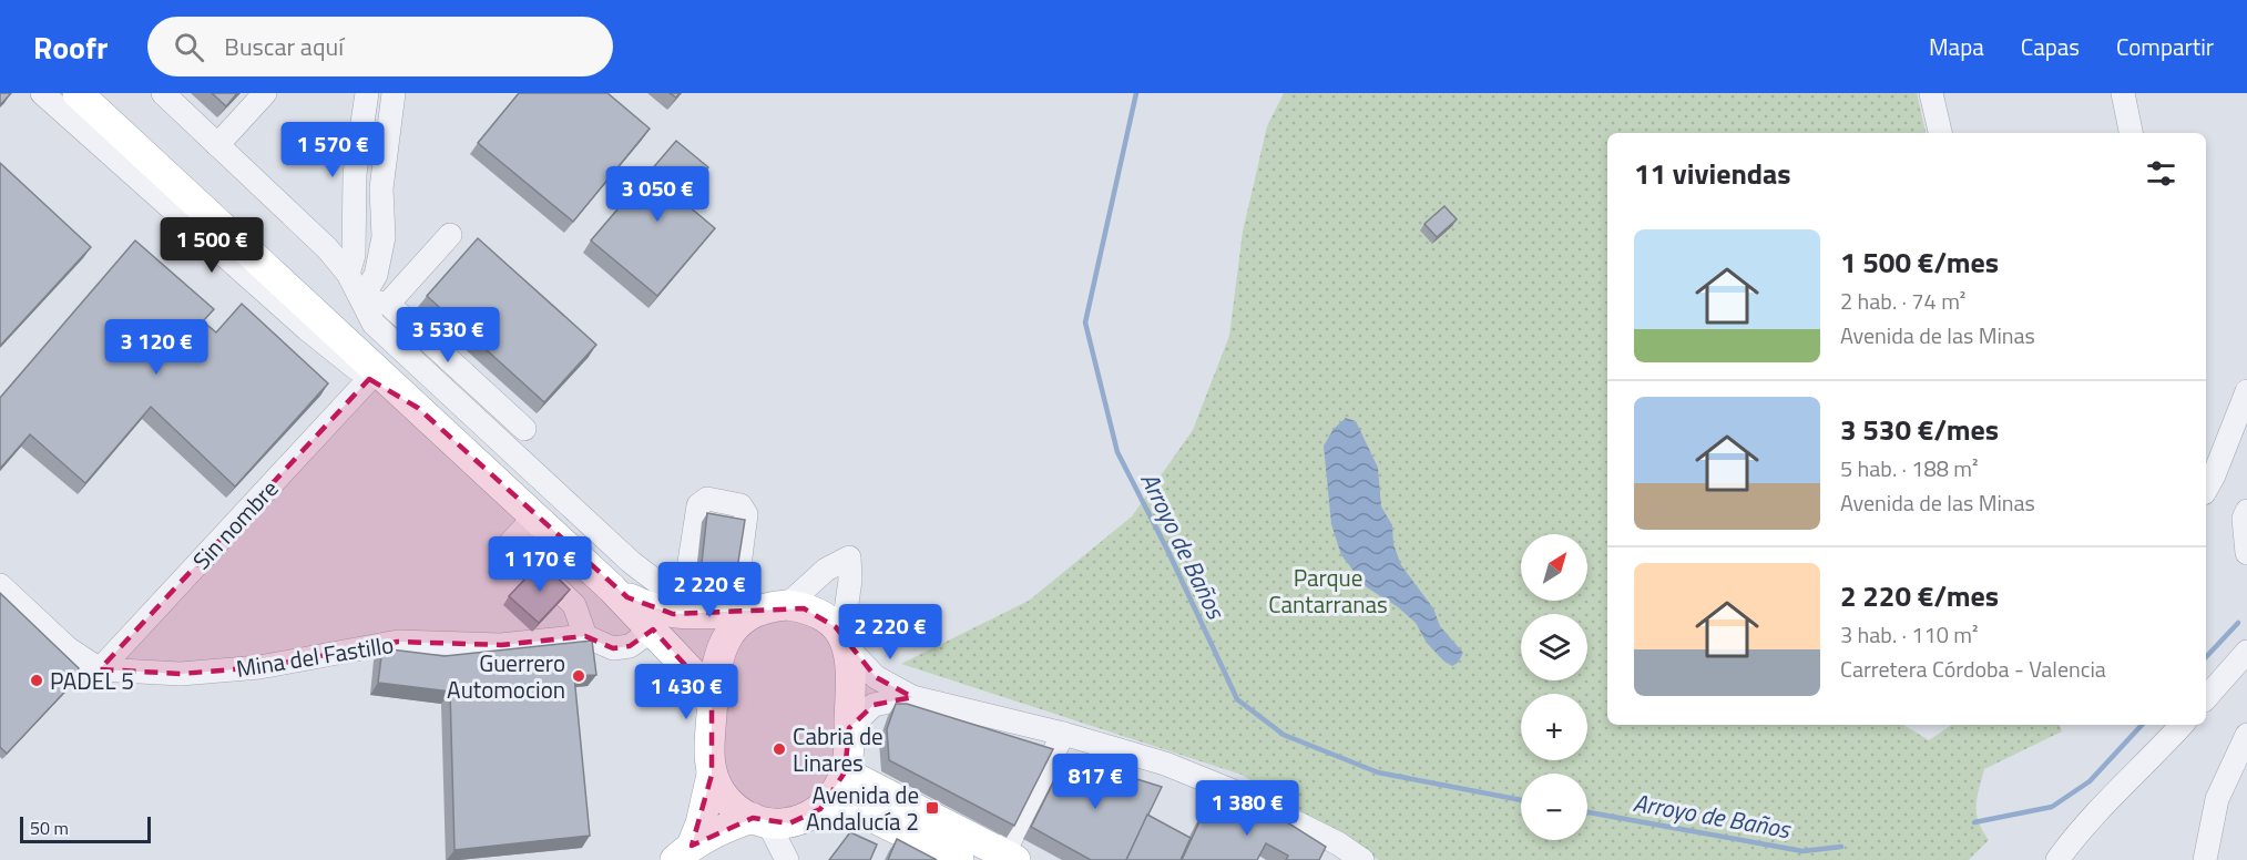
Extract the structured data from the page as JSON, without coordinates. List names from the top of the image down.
{
  "streets": {
    "street": ["Sin nombre", "Mina del Fastillo"]
  },
  "crossings": [
    ["Sin nombre", "Mina del Fastillo"]
  ],
  "water": ["Arroyo de Baños"],
  "parks": ["Parque Cantarranas"],
  "places": {
    "other": ["Guerrero Automocion", "PADEL 5", "Cabria de Linares"],
    "transit": ["Avenida de Andalucía 2"]
  },
  "scale_bar": "50 m",
  "north": "top right",
  "page": {
    "header": "Roofr",
    "search": "Buscar aquí",
    "nav": ["Mapa", "Capas", "Compartir"],
    "price": [
      "1 570 €",
      "3 050 €",
      "1 500 €",
      "3 530 €",
      "3 120 €",
      "1 170 €",
      "2 220 €",
      "2 220 €",
      "1 430 €",
      "817 €",
      "1 380 €"
    ],
    "heading": "11 viviendas",
    "list": [
      {
        "name": "1 500 €/mes",
        "note": "2 hab. · 74 m² · Avenida de las Minas"
      },
      {
        "name": "3 530 €/mes",
        "note": "5 hab. · 188 m² · Avenida de las Minas"
      },
      {
        "name": "2 220 €/mes",
        "note": "3 hab. · 110 m² · Carretera Córdoba - Valencia"
      }
    ],
    "map_buttons": ["+", "−"],
    "scale": "50 m"
  }
}
